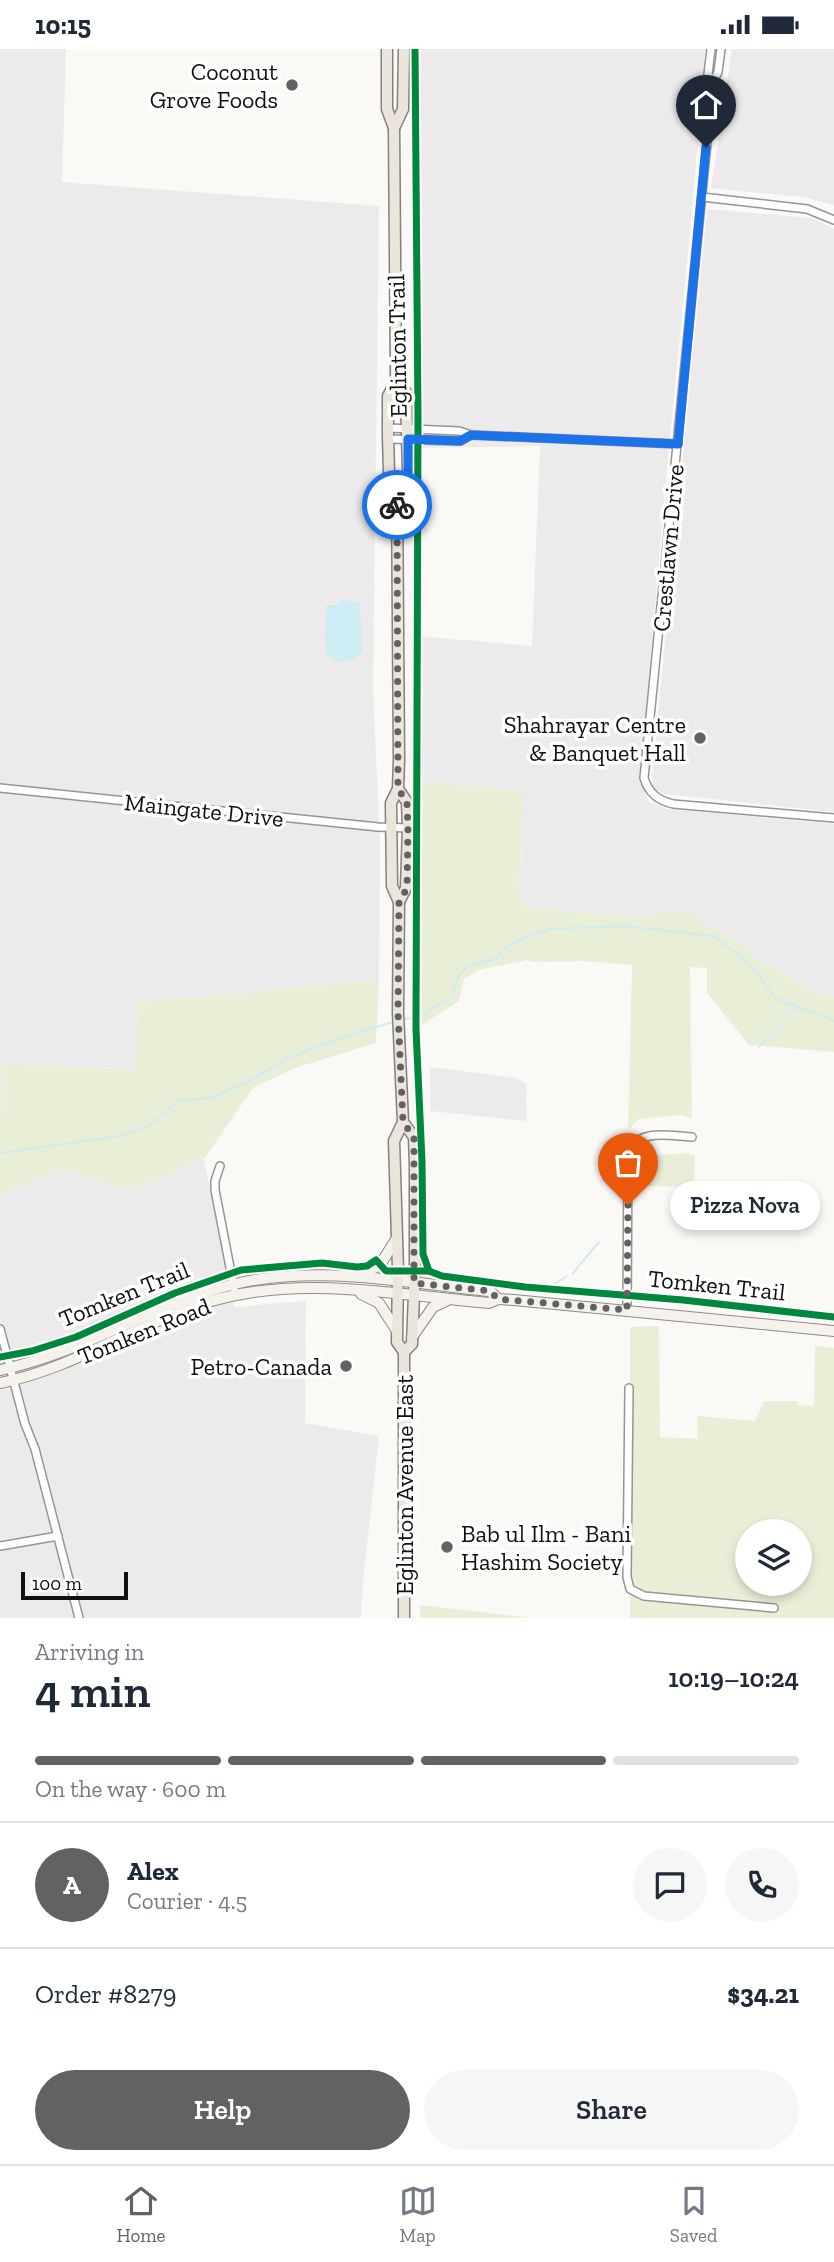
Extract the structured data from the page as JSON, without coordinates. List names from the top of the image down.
{
  "streets": {
    "main road": ["Tomken Road", "Eglinton Avenue East"],
    "street": ["Crestlawn Drive", "Maingate Drive"],
    "cycle path": ["Eglinton Trail", "Tomken Trail"]
  },
  "crossings": [
    ["Maingate Drive", "Eglinton Avenue East"],
    ["Tomken Road", "Eglinton Avenue East"]
  ],
  "places": [
    "Coconut Grove Foods",
    "Shahrayar Centre & Banquet Hall",
    "Pizza Nova",
    "Petro-Canada",
    "Bab ul Ilm - Bani Hashim Society"
  ],
  "scale_bar": "100 m",
  "page": {
    "status": "10:15",
    "bubble": "Pizza Nova",
    "scale": "100 m",
    "heading": ["4 min", "Arriving in", "10:19–10:24"],
    "panel": [
      "Alex",
      "Courier · 4.5",
      "Order #8279",
      "$34.21"
    ],
    "bar": "On the way · 600 m",
    "round": "A",
    "buttons": ["Help", "Share"],
    "tabs": ["Home", "Map", "Saved"]
  }
}
